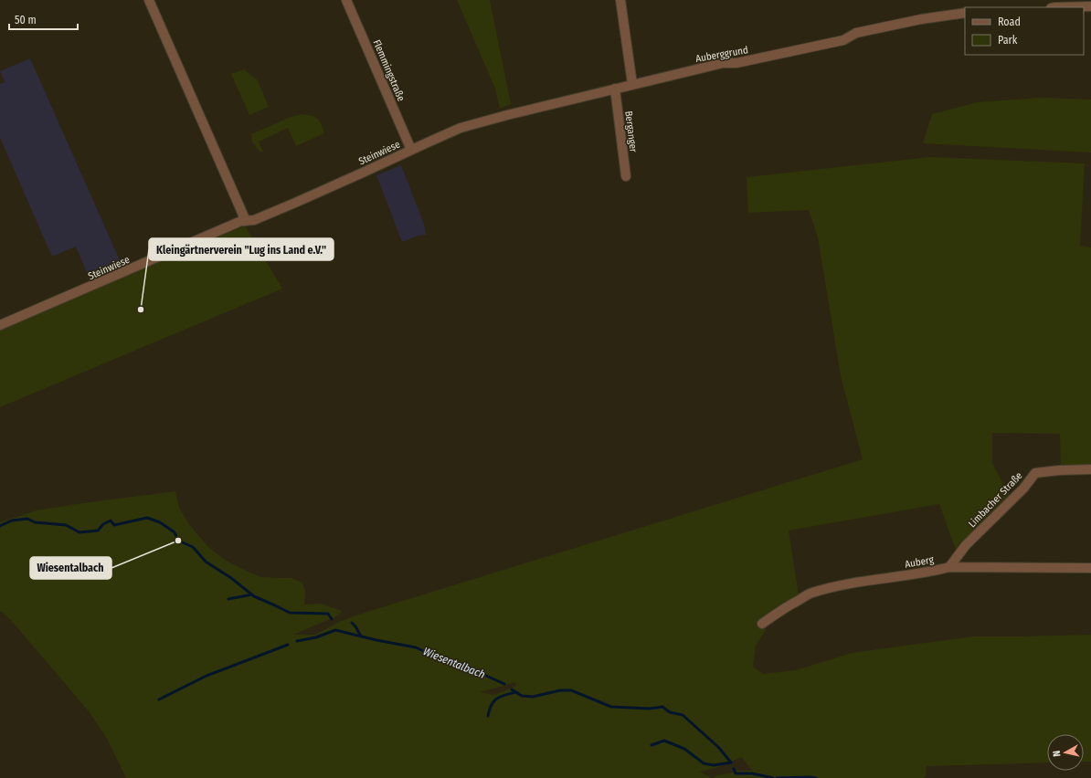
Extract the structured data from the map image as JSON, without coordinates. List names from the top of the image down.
{
  "streets": {
    "street": [
      "Auberggrund",
      "Flemmingstraße",
      "Berganger",
      "Steinwiese",
      "Limbacher Straße",
      "Auberg"
    ]
  },
  "crossings": [
    ["Auberggrund", "Berganger"],
    ["Auberggrund", "Steinwiese"],
    ["Flemmingstraße", "Steinwiese"],
    ["Limbacher Straße", "Auberg"]
  ],
  "water": ["Wiesentalbach"],
  "places": ["Kleingärtnerverein \"Lug ins Land e.V.\"", "Wiesentalbach"],
  "legend": ["Road", "Park"],
  "scale_bar": "50 m",
  "north": "left"
}
